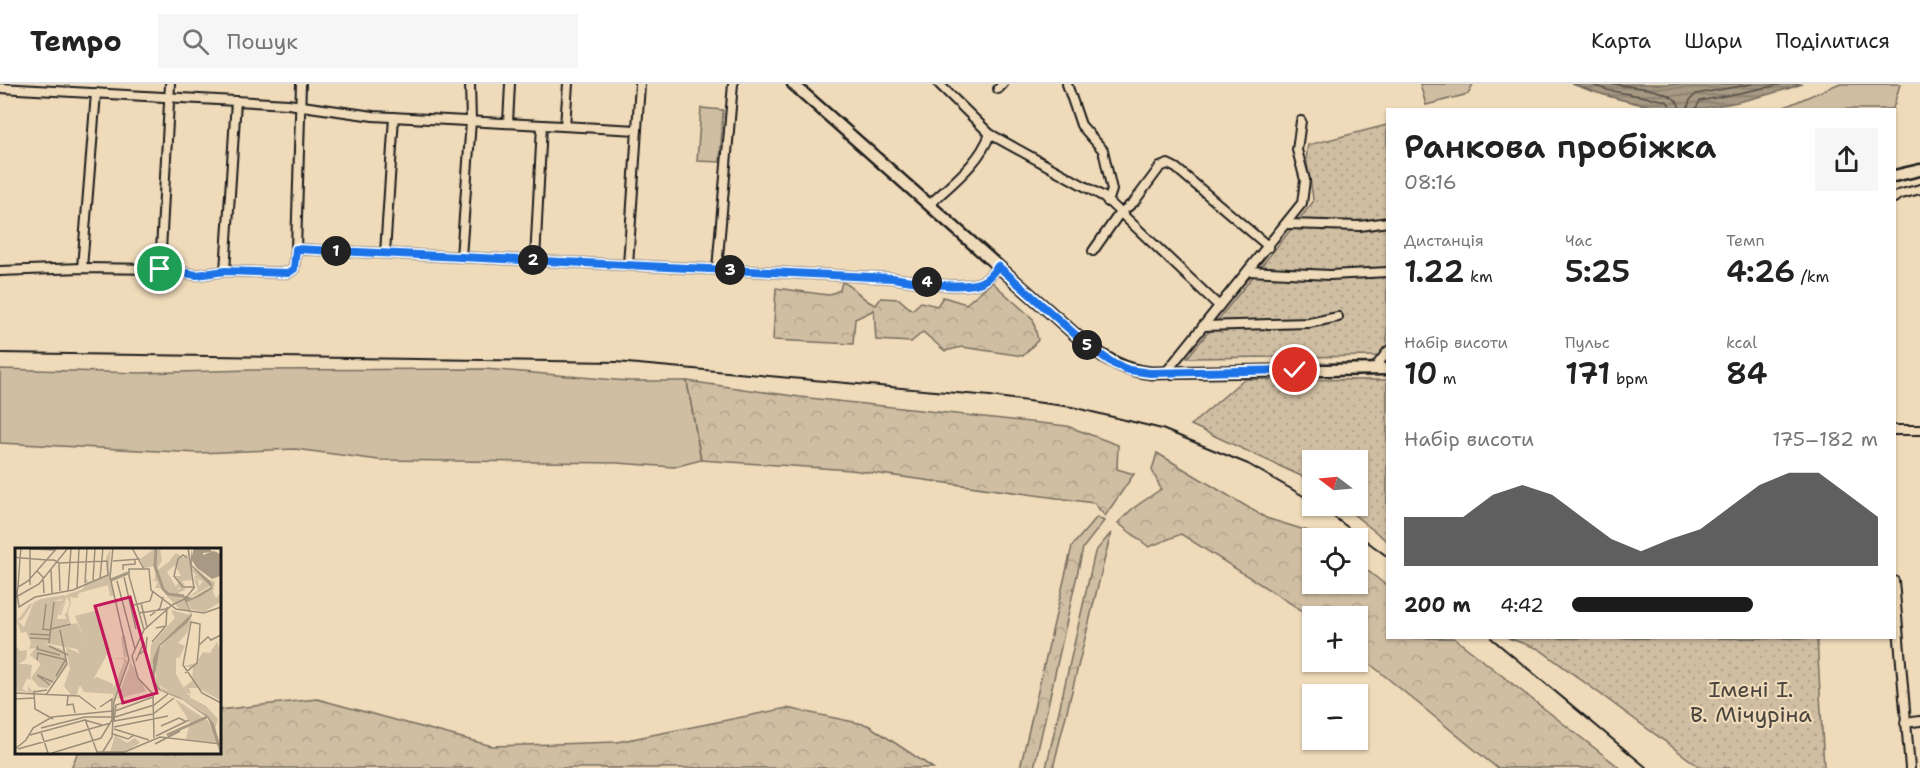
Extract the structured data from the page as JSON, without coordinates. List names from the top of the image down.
{
  "parks": ["Імені І. В. Мічуріна"],
  "north": "left",
  "page": {
    "header": "Tempo",
    "search": "Пошук",
    "nav": ["Карта", "Шари", "Поділитися"],
    "heading": ["Ранкова пробіжка", "08:16"],
    "stats": [
      ["Дистанція", "1.22 km"],
      ["Час", "5:25"],
      ["Темп", "4:26 /km"],
      ["Набір висоти", "10 m"],
      ["Пульс", "171 bpm"],
      ["kcal", "84"]
    ],
    "pins": [
      "1",
      "2",
      "3",
      "4",
      "5"
    ],
    "chart": ["Набір висоти", "175–182 m"],
    "map_buttons": ["+", "−"],
    "list": [
      {
        "name": "200 m",
        "note": "4:42"
      }
    ]
  }
}
